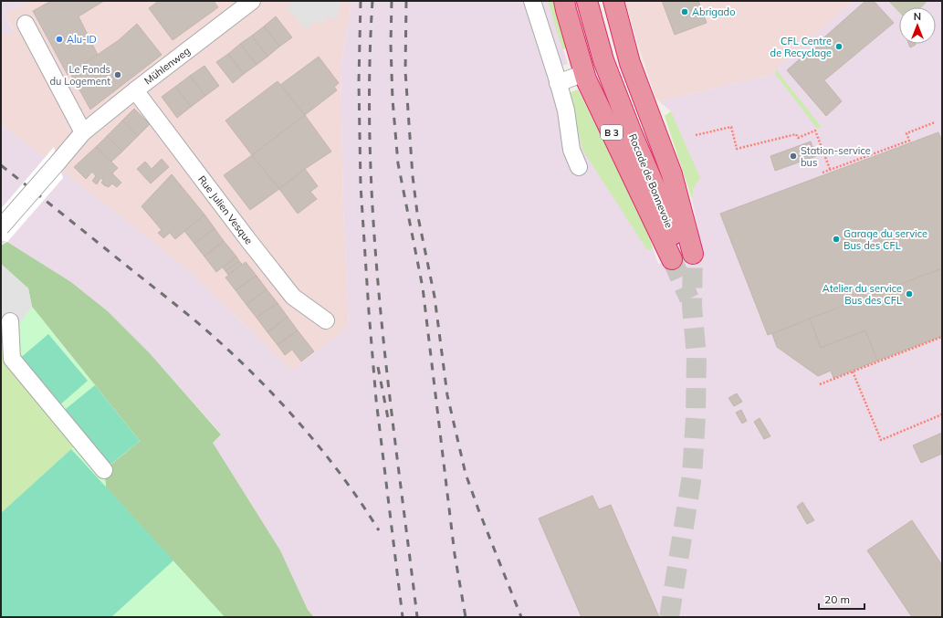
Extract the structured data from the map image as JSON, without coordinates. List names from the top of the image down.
{
  "streets": {
    "highway": ["B 3", "Rocade de Bonnevoie"],
    "street": ["Mühlenweg", "Rue Julien Vesque"]
  },
  "crossings": [
    ["Mühlenweg", "Rue Julien Vesque"],
    ["B 3", "Rocade de Bonnevoie"]
  ],
  "places": [
    "Abrigado",
    "Alu-ID",
    "CFL Centre de Recyclage",
    "Le Fonds du Logement",
    "Station-service bus",
    "Garage du service Bus des CFL",
    "Atelier du service Bus des CFL"
  ],
  "scale_bar": "20 m",
  "north": "top"
}
